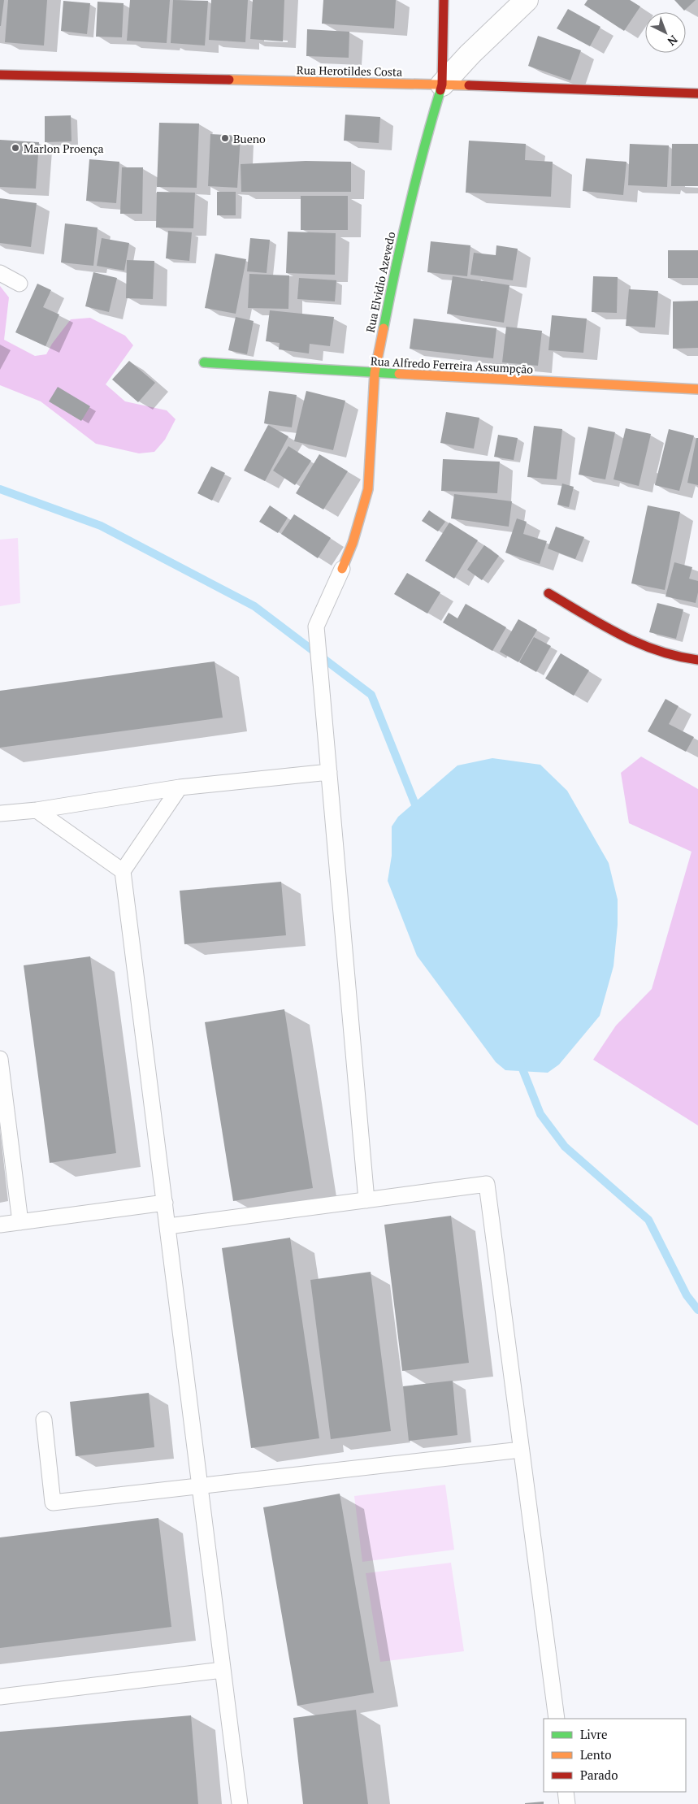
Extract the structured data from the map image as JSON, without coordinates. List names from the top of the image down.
{
  "streets": {
    "street": ["Rua Herotildes Costa", "Rua Elvidio Azevedo", "Rua Alfredo Ferreira Assumpção"]
  },
  "crossings": [
    ["Rua Herotildes Costa", "Rua Elvidio Azevedo"],
    ["Rua Elvidio Azevedo", "Rua Alfredo Ferreira Assumpção"]
  ],
  "places": ["Bueno", "Marlon Proença"],
  "legend": ["Livre", "Lento", "Parado"],
  "north": "bottom right"
}
